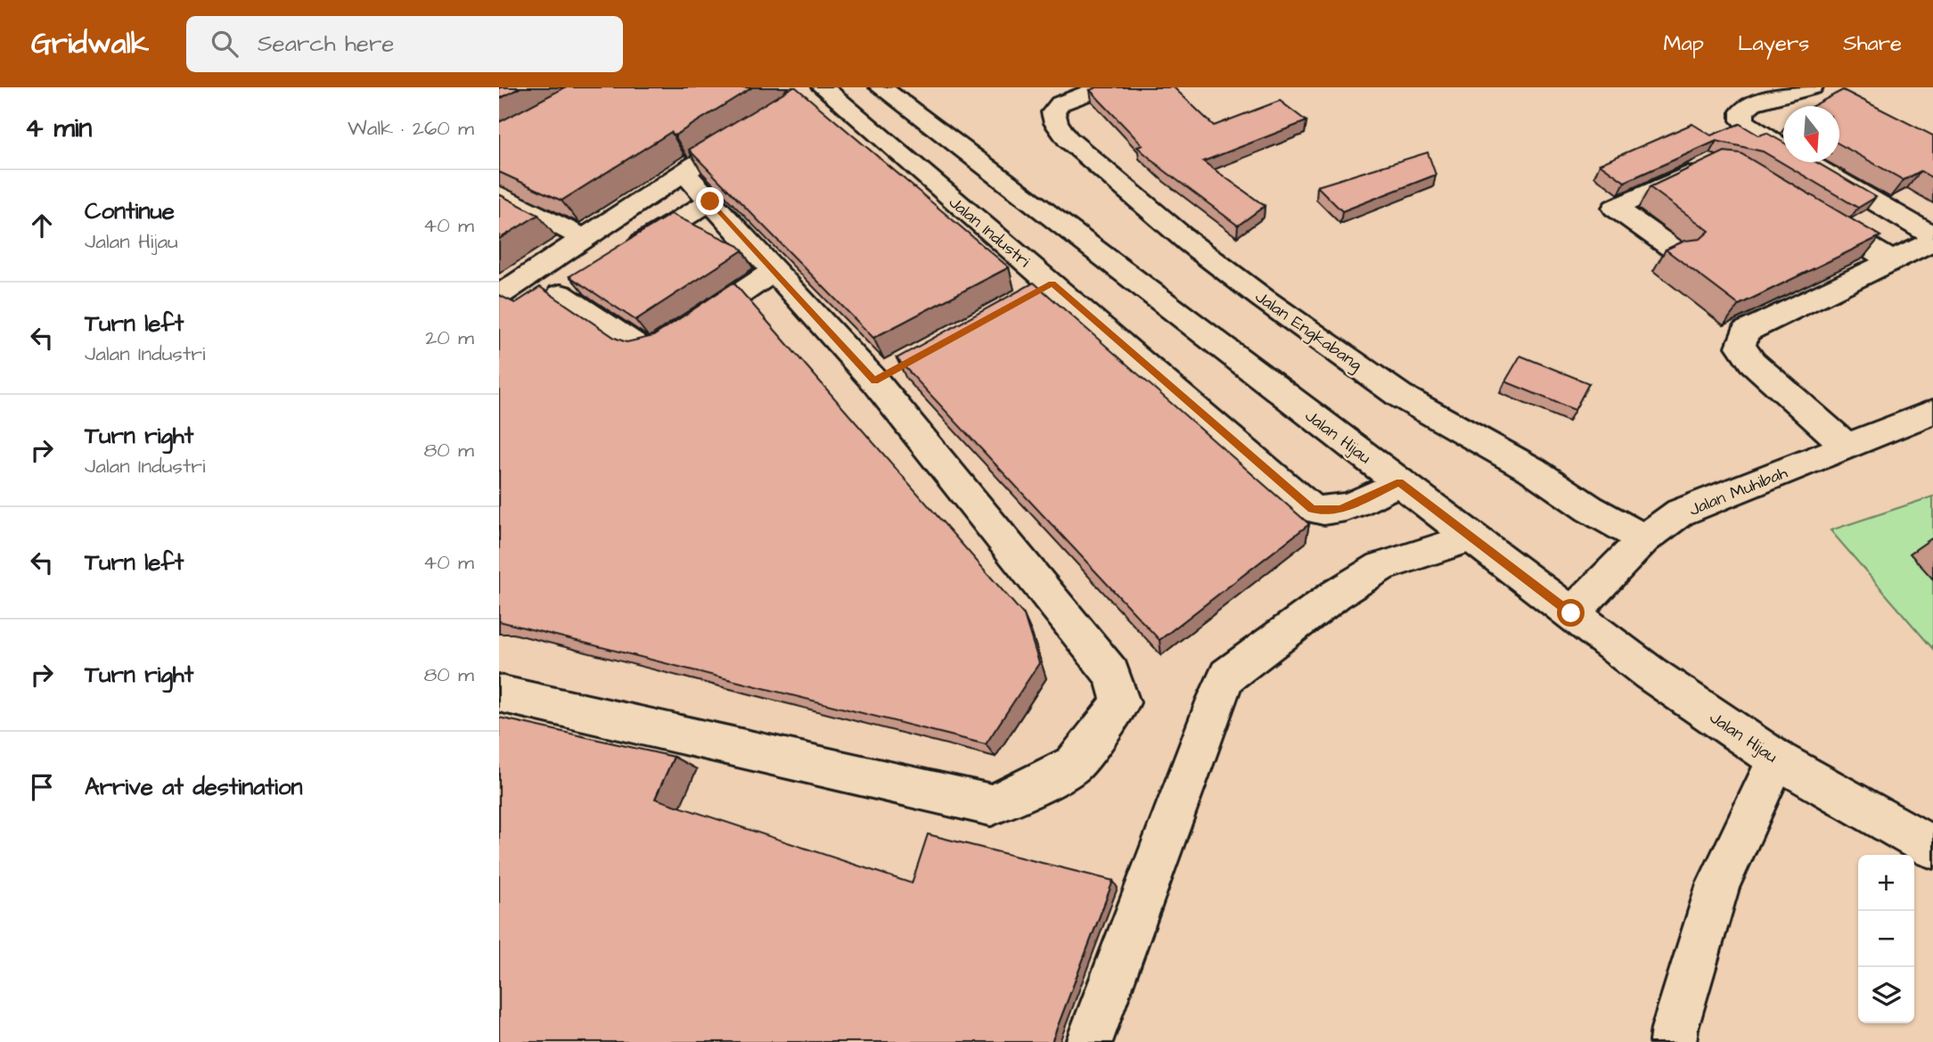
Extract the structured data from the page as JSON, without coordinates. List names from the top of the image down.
{
  "streets": {
    "street": [
      "Jalan Industri",
      "Jalan Engkabang",
      "Jalan Hijau",
      "Jalan Muhibah"
    ]
  },
  "crossings": [
    ["Jalan Industri", "Jalan Hijau"],
    ["Jalan Engkabang", "Jalan Muhibah"],
    ["Jalan Hijau", "Jalan Muhibah"]
  ],
  "north": "bottom",
  "page": {
    "header": "Gridwalk",
    "search": "Search here",
    "nav": ["Map", "Layers", "Share"],
    "heading": ["4 min", "Walk · 260 m"],
    "list": [
      ["Continue", "Jalan Hijau", "40 m"],
      ["Turn left", "Jalan Industri", "20 m"],
      ["Turn right", "Jalan Industri", "80 m"],
      ["Turn left", "40 m"],
      ["Turn right", "80 m"],
      "Arrive at destination"
    ],
    "map_buttons": ["+", "−"]
  }
}
